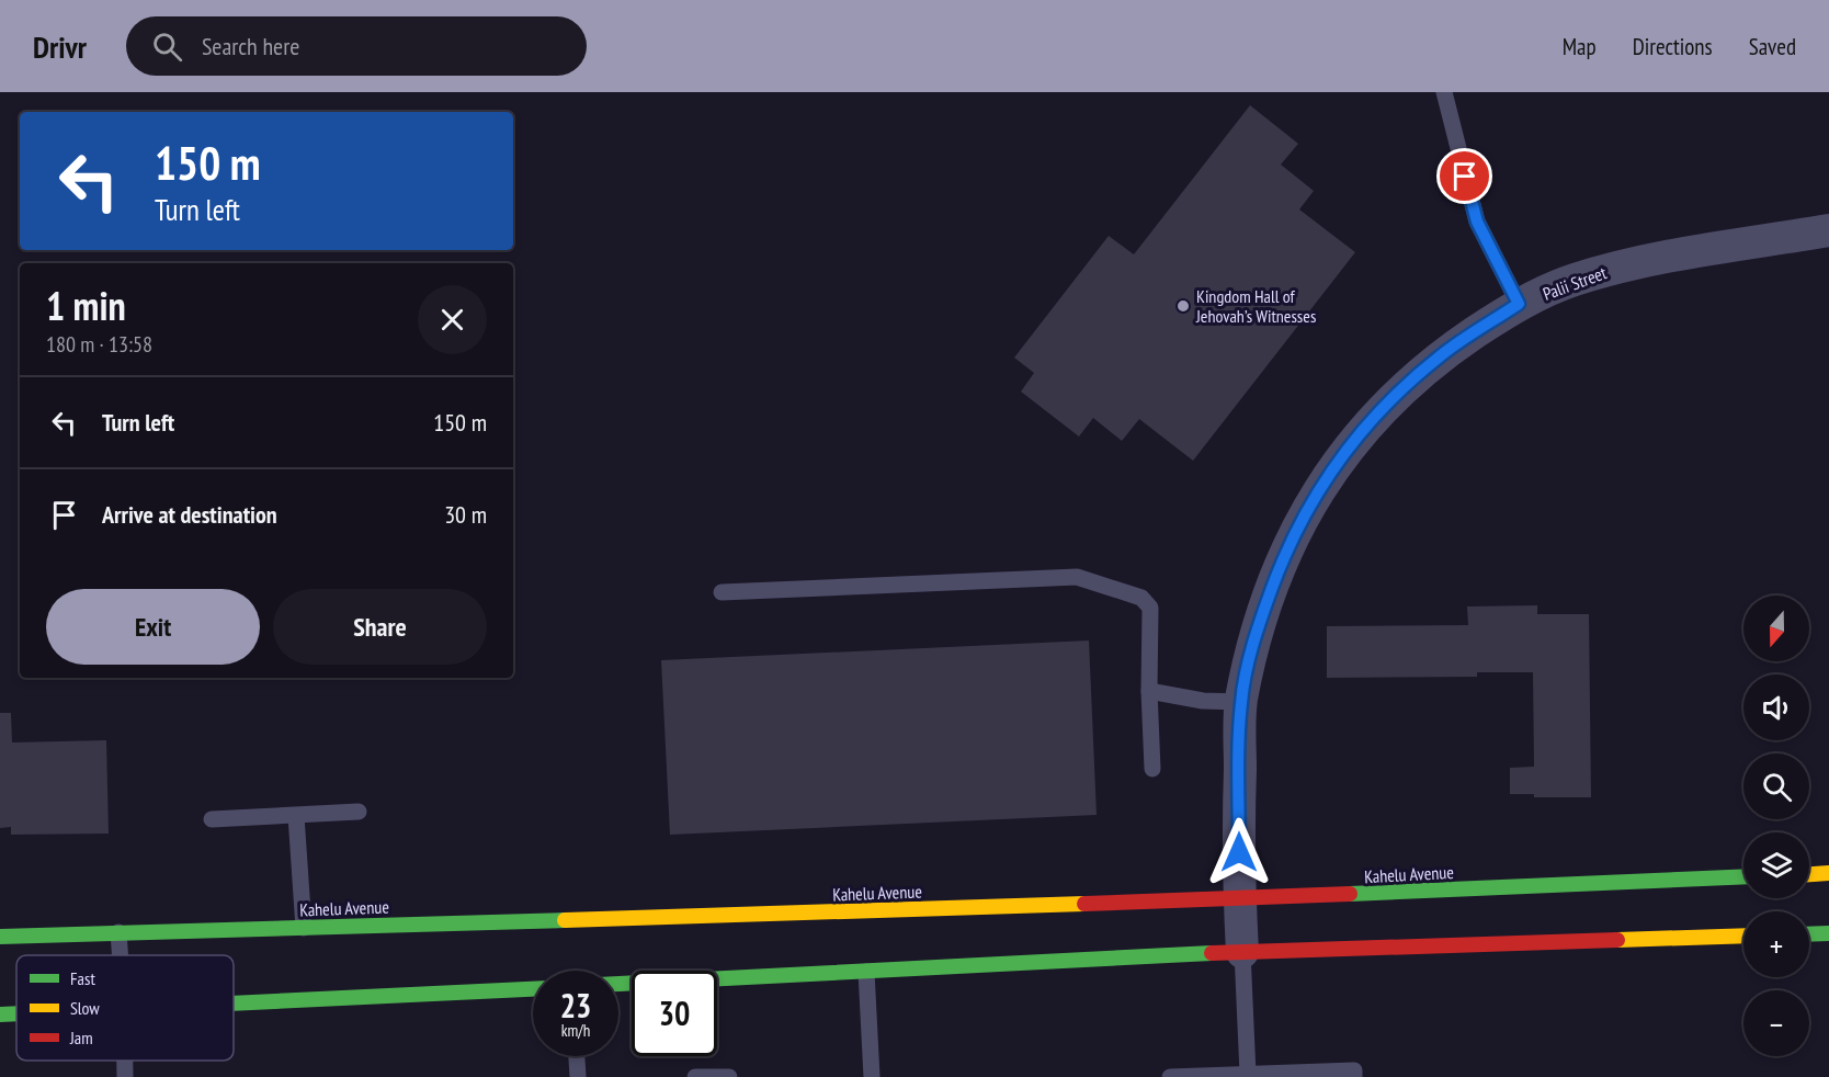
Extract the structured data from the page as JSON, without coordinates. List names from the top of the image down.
{
  "streets": {
    "street": ["Palii Street", "Kahelu Avenue"]
  },
  "crossings": [
    ["Palii Street", "Kahelu Avenue"]
  ],
  "places": ["Kingdom Hall of Jehovah’s Witnesses"],
  "legend": ["Fast", "Slow", "Jam"],
  "north": "bottom",
  "page": {
    "header": "Drivr",
    "search": "Search here",
    "nav": ["Map", "Directions", "Saved"],
    "turn": ["150 m", "Turn left"],
    "heading": ["1 min", "180 m · 13:58"],
    "list": [
      {
        "name": "Turn left",
        "value": "150 m"
      },
      {
        "name": "Arrive at destination",
        "value": "30 m"
      }
    ],
    "buttons": ["Exit", "Share"],
    "map_buttons": ["+", "−"],
    "speed": "23 km/h",
    "limit": "30"
  }
}
